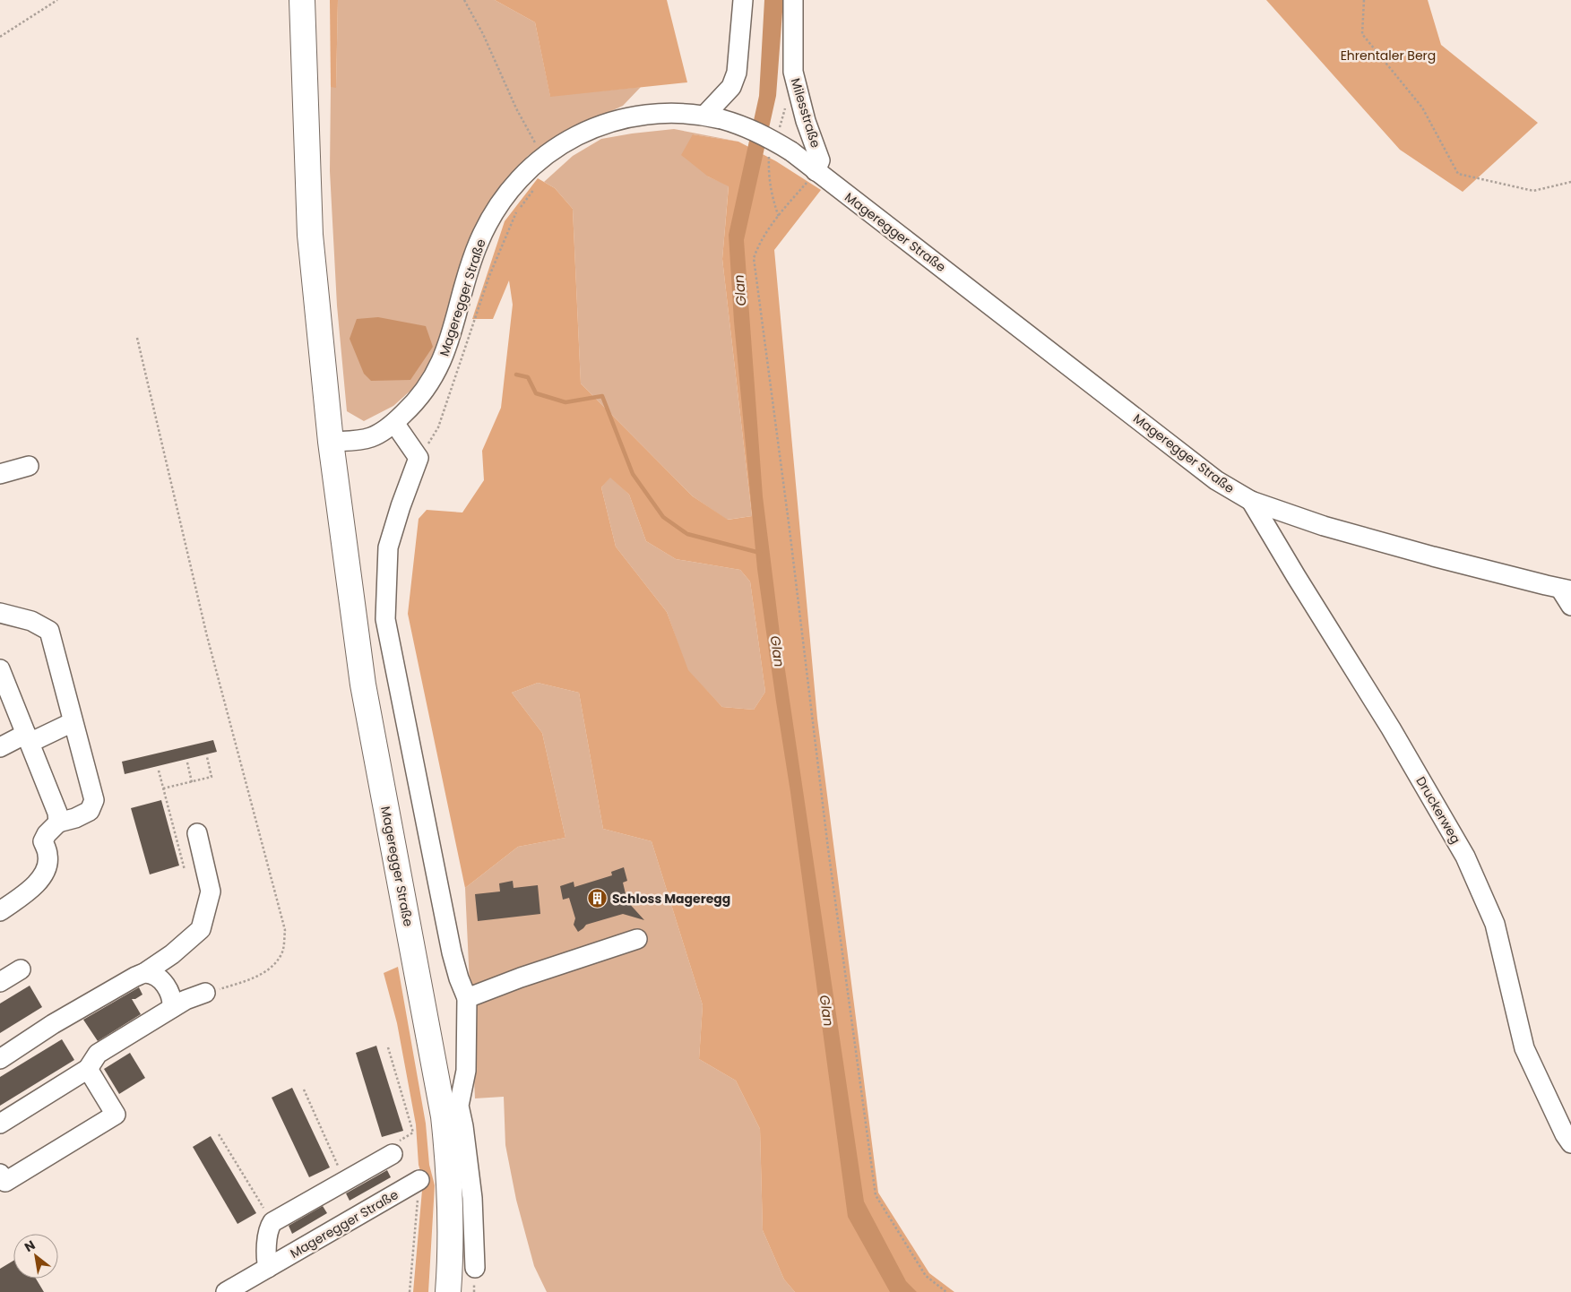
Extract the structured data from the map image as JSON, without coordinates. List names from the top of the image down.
{
  "streets": {
    "main road": ["Mageregger Straße"],
    "street": ["Milesstraße", "Druckerweg"]
  },
  "crossings": [
    ["Milesstraße", "Mageregger Straße"],
    ["Mageregger Straße", "Druckerweg"]
  ],
  "water": ["Glan"],
  "parks": ["Ehrentaler Berg"],
  "places": {
    "building": ["Schloss Mageregg"]
  },
  "north": "top left"
}
